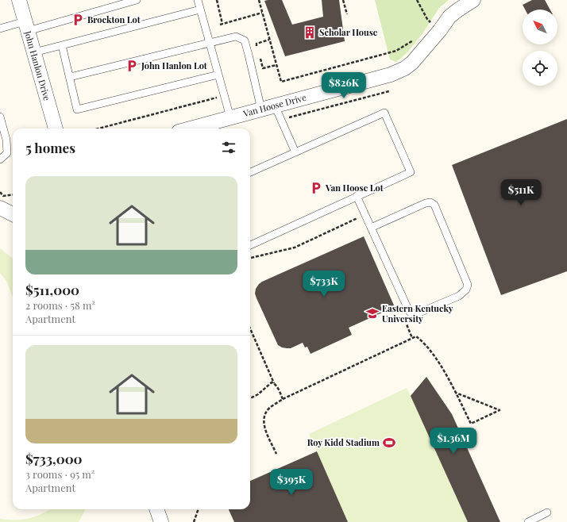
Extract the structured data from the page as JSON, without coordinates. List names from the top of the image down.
{
  "streets": {
    "street": ["John Hanlon Drive", "Van Hoose Drive"]
  },
  "places": {
    "parking": ["Brockton Lot", "John Hanlon Lot", "Van Hoose Lot"],
    "building": ["Scholar House"],
    "school or university": ["Eastern Kentucky University"],
    "sports": ["Roy Kidd Stadium"]
  },
  "north": "top left",
  "page": {
    "price": [
      "$826K",
      "$511K",
      "$733K",
      "$1.36M",
      "$395K"
    ],
    "heading": "5 homes",
    "list": [
      {
        "name": "$511,000",
        "note": "2 rooms · 58 m² · Apartment"
      },
      {
        "name": "$733,000",
        "note": "3 rooms · 95 m² · Apartment"
      }
    ]
  }
}
